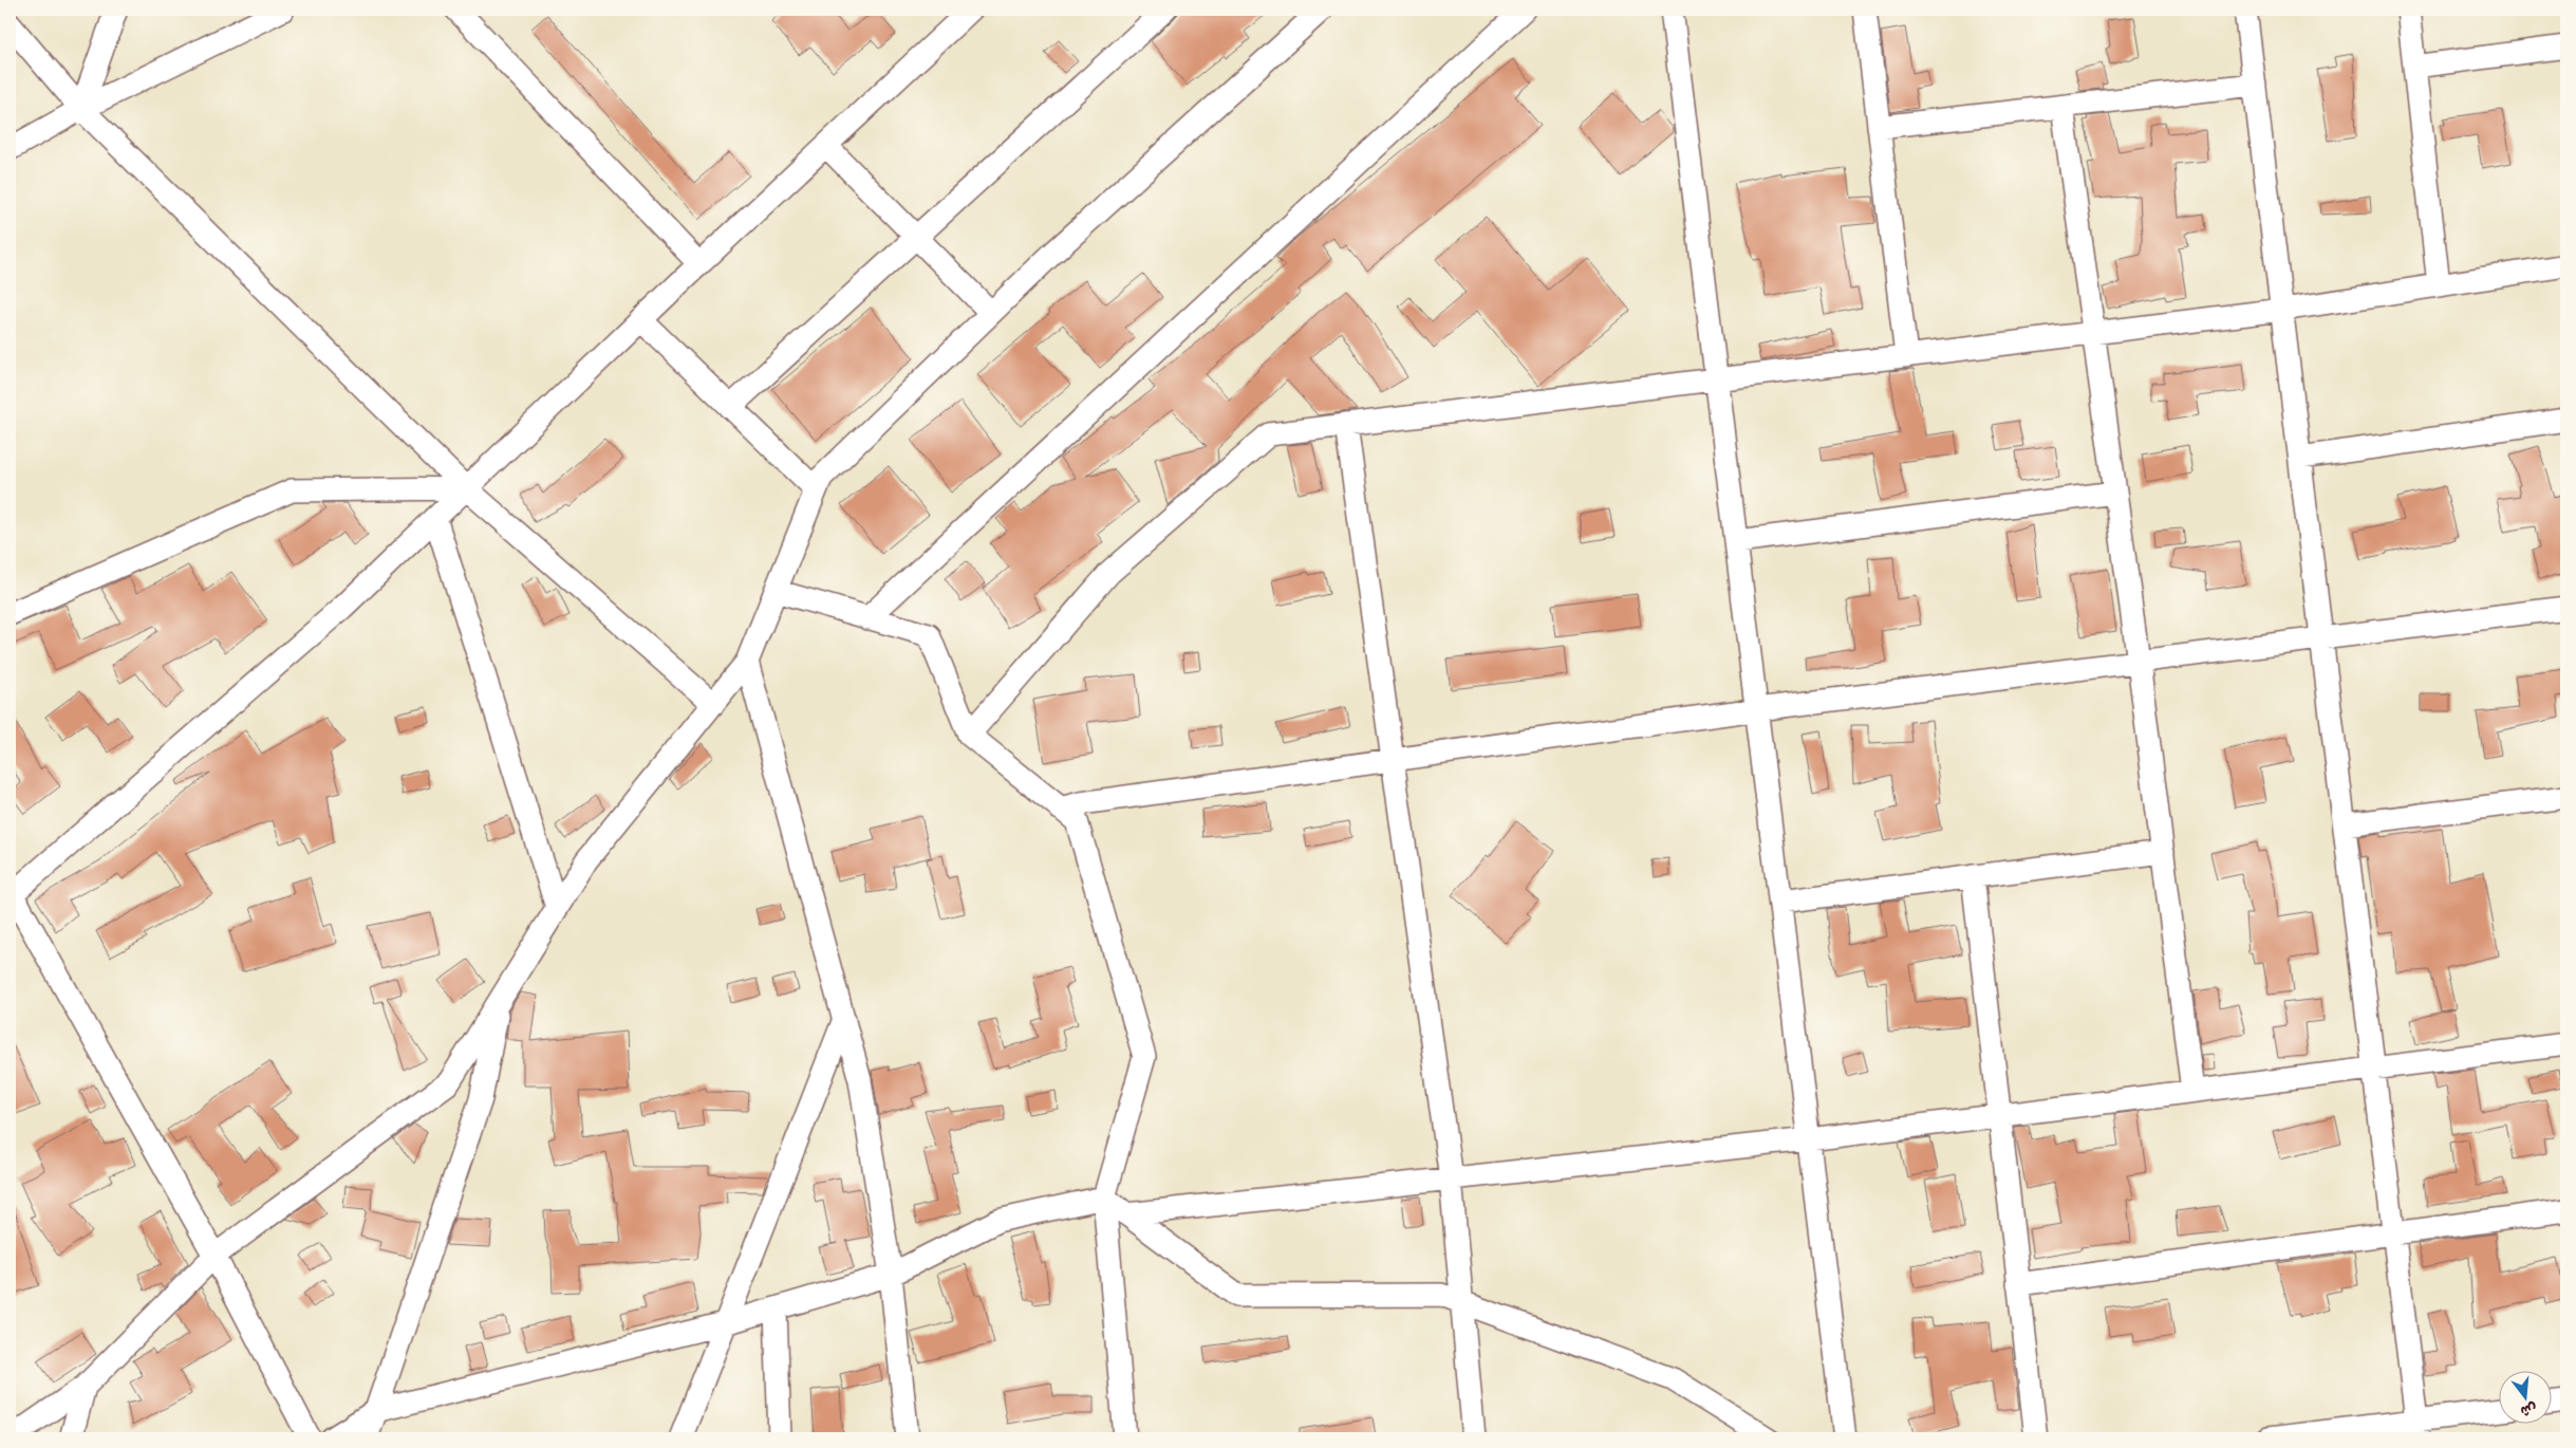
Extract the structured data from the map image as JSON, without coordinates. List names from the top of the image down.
{
  "north": "bottom"
}
